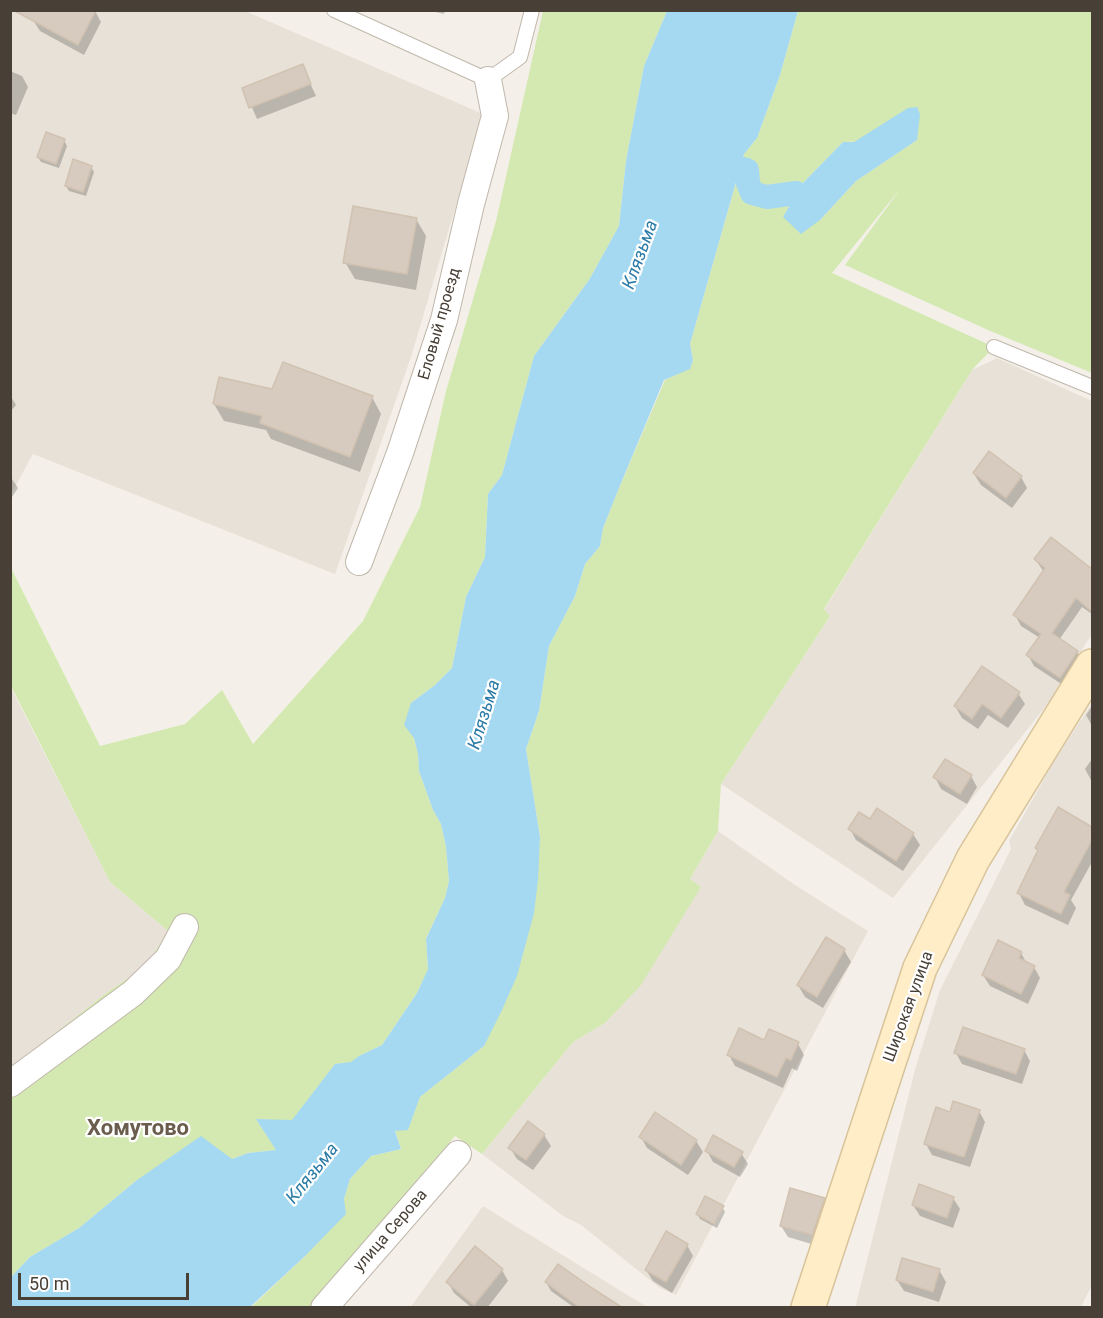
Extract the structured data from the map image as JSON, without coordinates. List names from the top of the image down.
{
  "streets": {
    "street": ["Еловый проезд", "Широкая улица", "улица Серова"]
  },
  "districts": ["Хомутово"],
  "water": ["Клязьма"],
  "scale_bar": "50 m"
}
